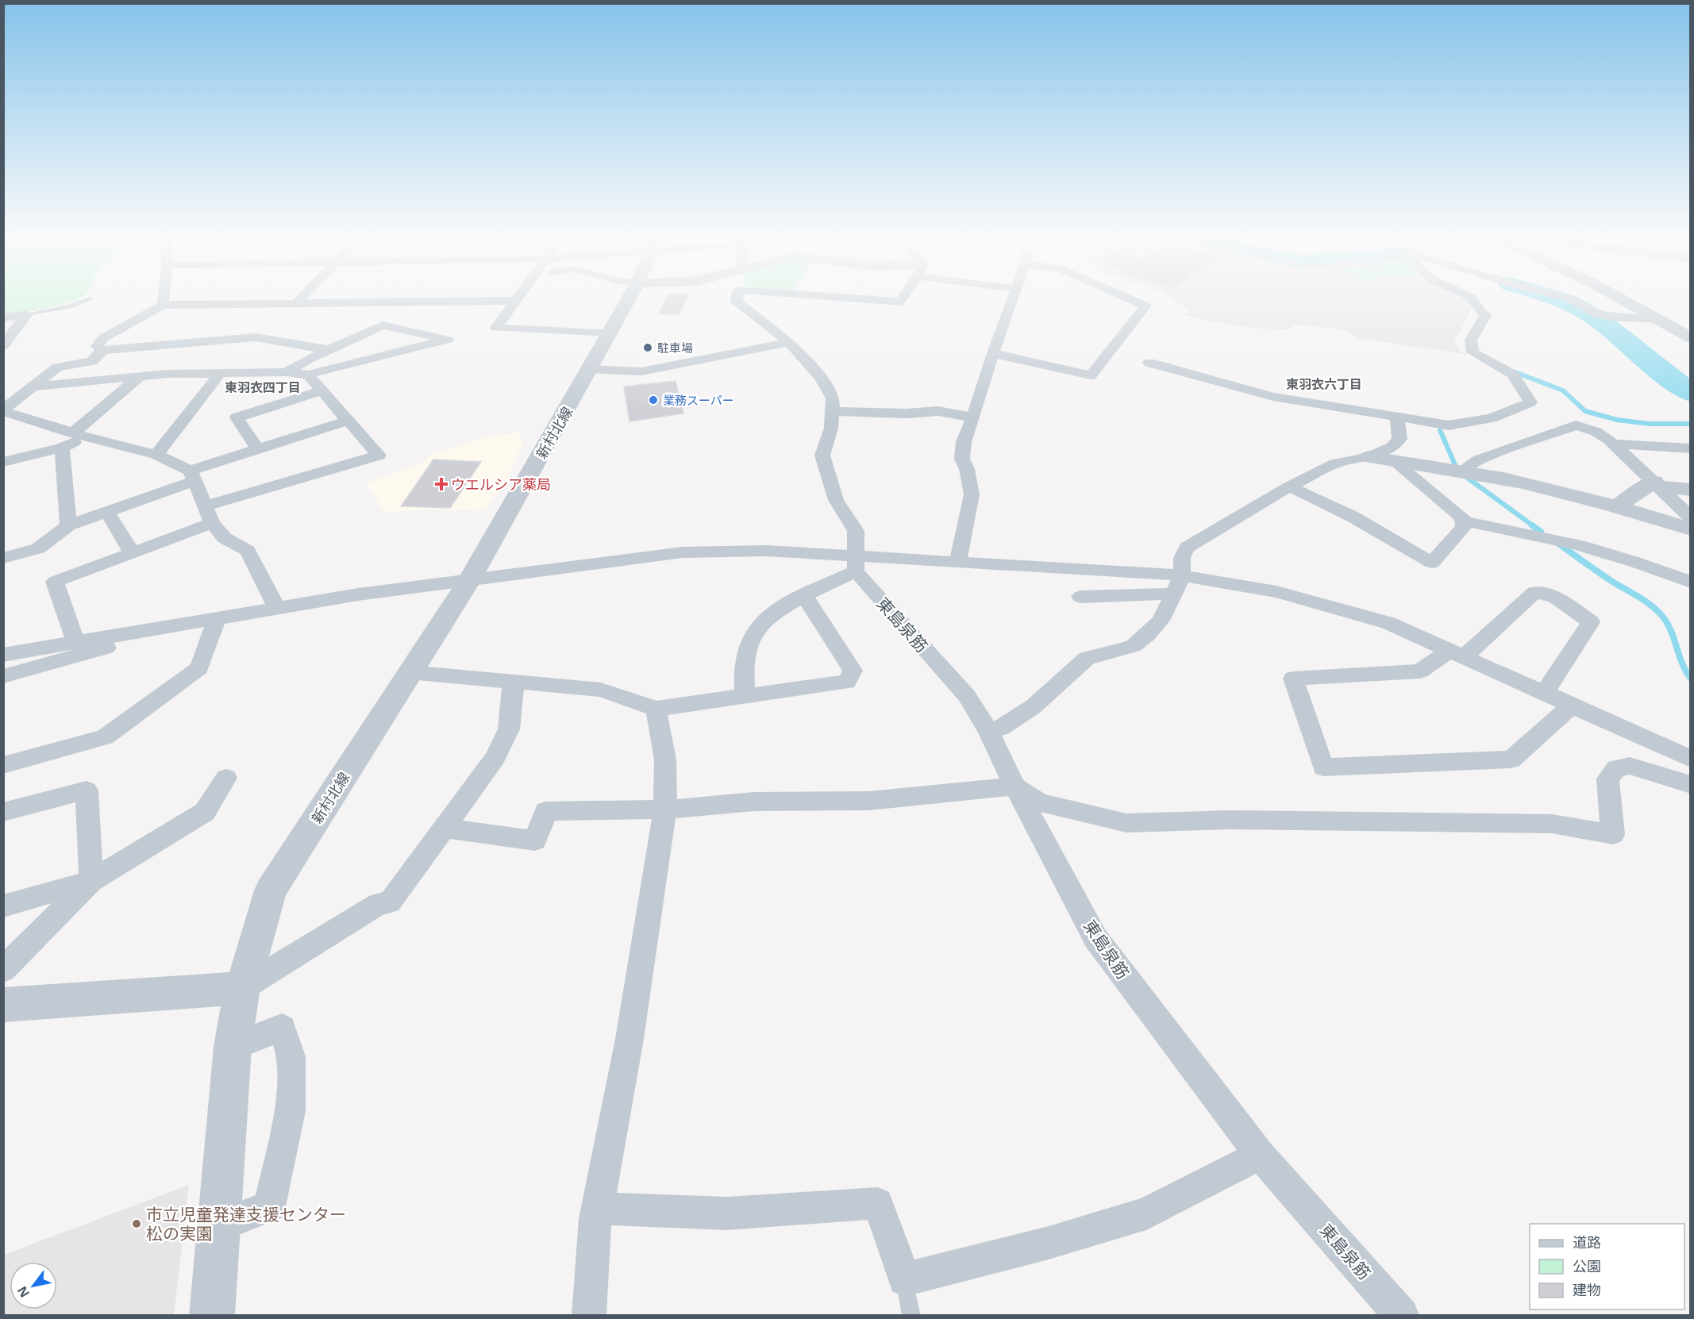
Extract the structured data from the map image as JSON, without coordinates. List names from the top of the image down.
{
  "streets": {
    "street": ["新村北線", "東島泉筋"]
  },
  "districts": ["東羽衣六丁目", "東羽衣四丁目"],
  "places": {
    "other": ["駐車場", "業務スーパー", "市立児童発達支援センター 松の実園"],
    "health": ["ウエルシア薬局"]
  },
  "legend": ["道路", "公園", "建物"],
  "north": "bottom left"
}
